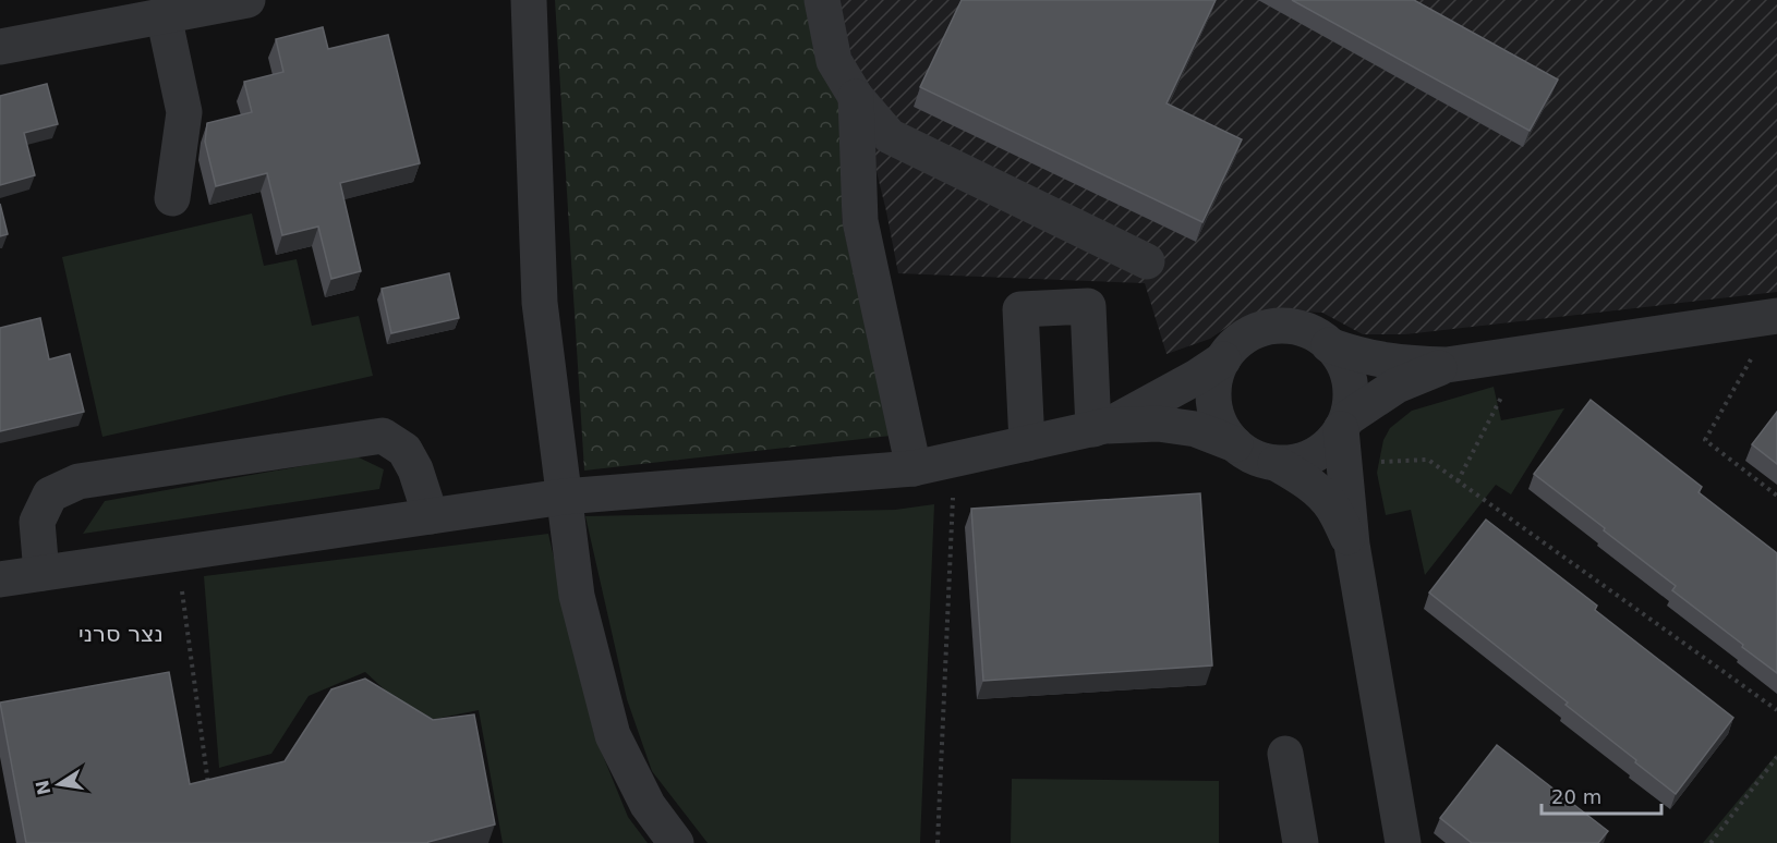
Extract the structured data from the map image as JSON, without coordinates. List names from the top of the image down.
{
  "districts": ["נצר סרני"],
  "scale_bar": "20 m",
  "north": "left"
}
